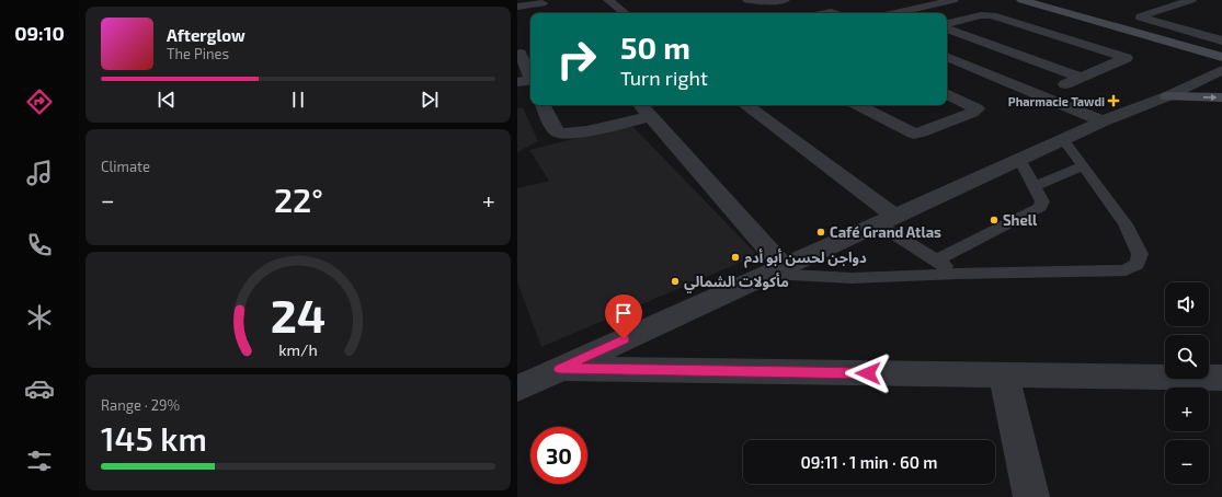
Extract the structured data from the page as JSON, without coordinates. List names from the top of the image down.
{
  "places": {
    "health": ["Pharmacie Tawdi"],
    "other": [
      "Shell",
      "Café Grand Atlas",
      "دواجن لحسن أبو أدم",
      "مأكولات الشمالي"
    ]
  },
  "page": {
    "tabs": "09:10",
    "turn": ["50 m", "Turn right"],
    "song": ["Afterglow", "The Pines"],
    "tile": [
      "Climate",
      ["Range · 29%", "145 km"]
    ],
    "heat": ["−", "22°", "+"],
    "map_buttons": ["+", "−"],
    "limit": "30",
    "trip": "09:11 · 1 min · 60 m",
    "gauge": ["24", "km/h"]
  }
}
